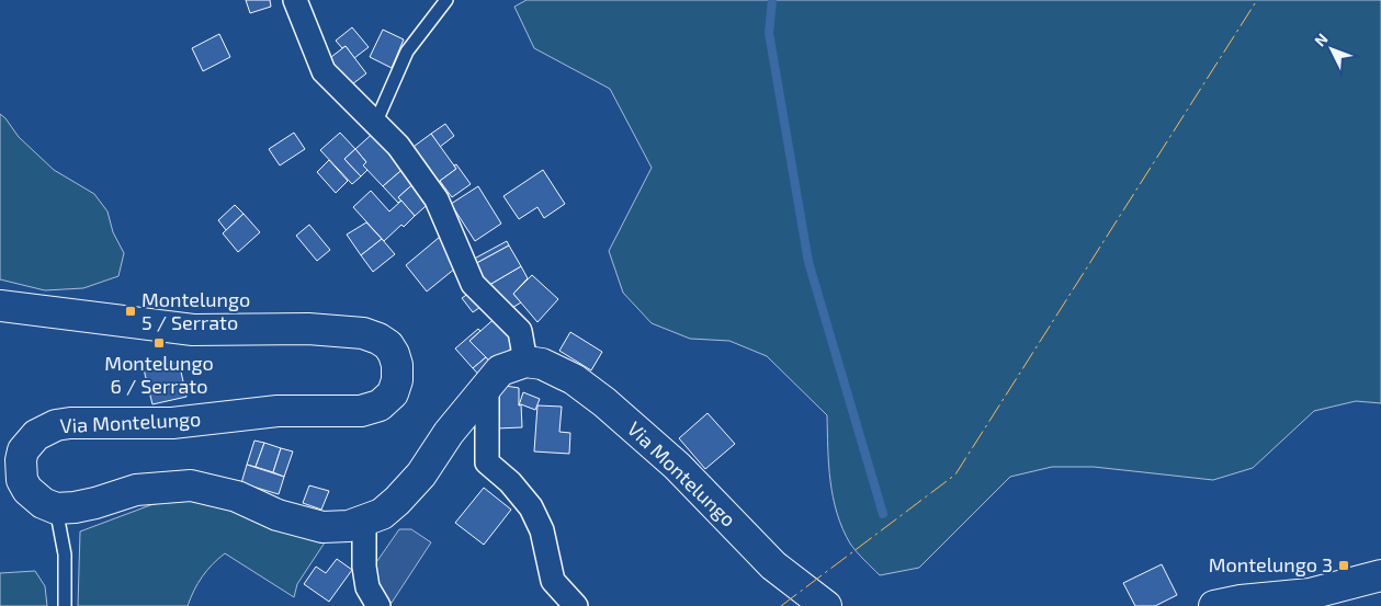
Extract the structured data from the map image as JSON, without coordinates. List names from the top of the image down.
{
  "streets": {
    "street": ["Via Montelungo"]
  },
  "places": {
    "transit": ["Montelungo 5 / Serrato", "Montelungo 6 / Serrato", "Montelungo 3"]
  },
  "north": "top left"
}
